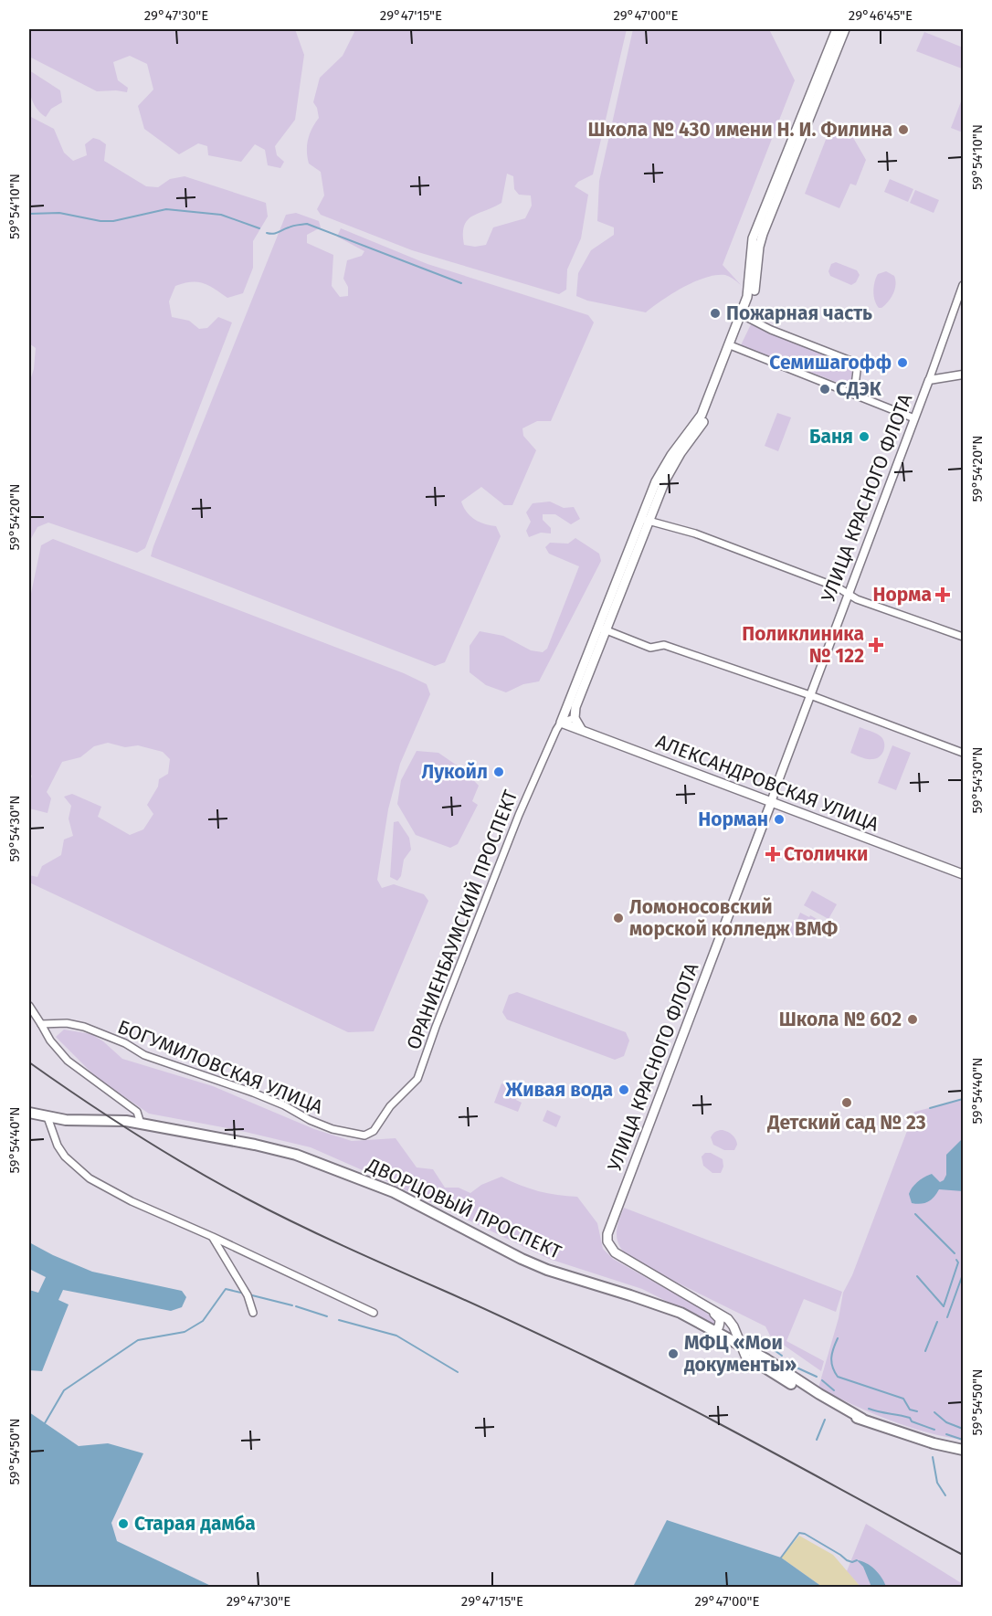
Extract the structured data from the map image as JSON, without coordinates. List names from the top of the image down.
{
  "streets": {
    "main road": [
      "УЛИЦА КРАСНОГО ФЛОТА",
      "АЛЕКСАНДРОВСКАЯ УЛИЦА",
      "ОРАНИЕНБАУМСКИЙ ПРОСПЕКТ",
      "ДВОРЦОВЫЙ ПРОСПЕКТ"
    ],
    "street": ["БОГУМИЛОВСКАЯ УЛИЦА"]
  },
  "crossings": [
    ["УЛИЦА КРАСНОГО ФЛОТА", "АЛЕКСАНДРОВСКАЯ УЛИЦА"],
    ["УЛИЦА КРАСНОГО ФЛОТА", "ДВОРЦОВЫЙ ПРОСПЕКТ"],
    ["АЛЕКСАНДРОВСКАЯ УЛИЦА", "ОРАНИЕНБАУМСКИЙ ПРОСПЕКТ"],
    ["ОРАНИЕНБАУМСКИЙ ПРОСПЕКТ", "БОГУМИЛОВСКАЯ УЛИЦА"]
  ],
  "places": {
    "other": [
      "Школа № 430 имени Н. И. Филина",
      "Пожарная часть",
      "Семишагофф",
      "СДЭК",
      "Баня",
      "Лукойл",
      "Норман",
      "Ломоносовский морской колледж ВМФ",
      "Школа № 602",
      "Живая вода",
      "Детский сад № 23",
      "МФЦ «Мои документы»",
      "Старая дамба"
    ],
    "health": ["Норма", "Поликлиника № 122", "Столички"]
  },
  "coordinates": [
    "29°47'30\"E",
    "29°47'15\"E",
    "29°47'00\"E",
    "29°46'45\"E",
    "59°54'10\"N",
    "59°54'20\"N",
    "59°54'30\"N",
    "59°54'40\"N",
    "59°54'50\"N"
  ]
}
